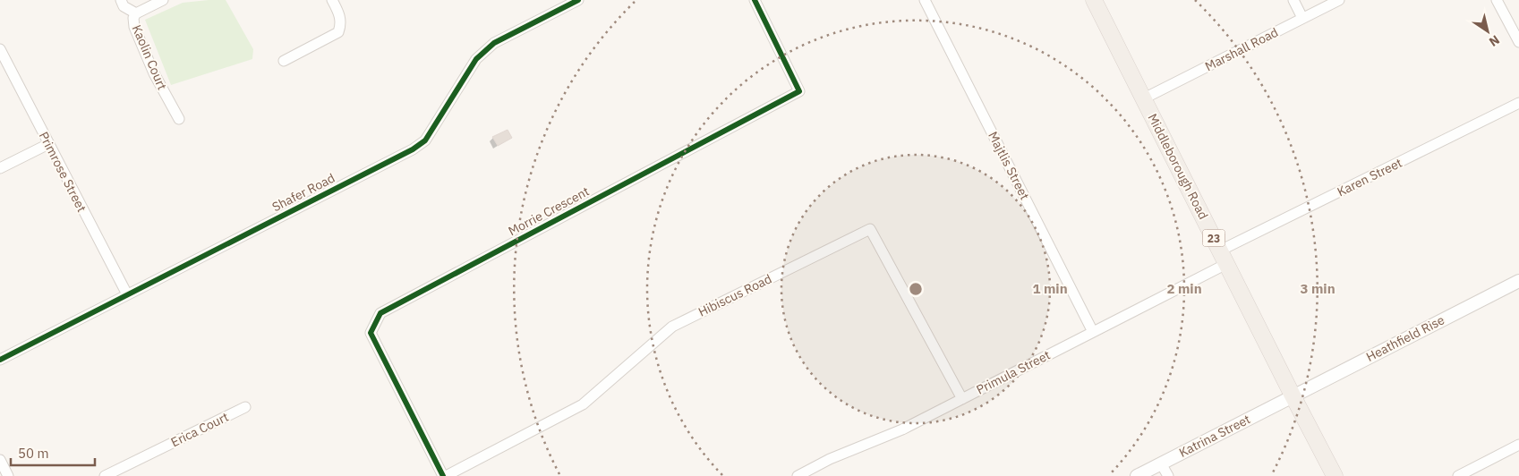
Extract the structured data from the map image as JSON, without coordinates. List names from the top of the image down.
{
  "streets": {
    "main road": ["Middleborough Road", "23"],
    "street": [
      "Marshall Road",
      "Kaolin Court",
      "Majtlis Street",
      "Primrose Street",
      "Karen Street",
      "Shafer Road",
      "Morrie Crescent",
      "Hibiscus Road",
      "Heathfield Rise",
      "Primula Street",
      "Erica Court",
      "Katrina Street"
    ]
  },
  "crossings": [
    ["Marshall Road", "Middleborough Road"],
    ["Majtlis Street", "Primula Street"],
    ["Middleborough Road", "Karen Street"],
    ["Middleborough Road", "Heathfield Rise"],
    ["Middleborough Road", "Primula Street"],
    ["Middleborough Road", "Katrina Street"],
    ["Primrose Street", "Shafer Road"],
    ["Karen Street", "Primula Street"],
    ["Morrie Crescent", "Hibiscus Road"],
    ["Hibiscus Road", "Primula Street"],
    ["Heathfield Rise", "Katrina Street"]
  ],
  "scale_bar": "50 m",
  "north": "bottom right",
  "rings": ["1 min", "2 min", "3 min"]
}
